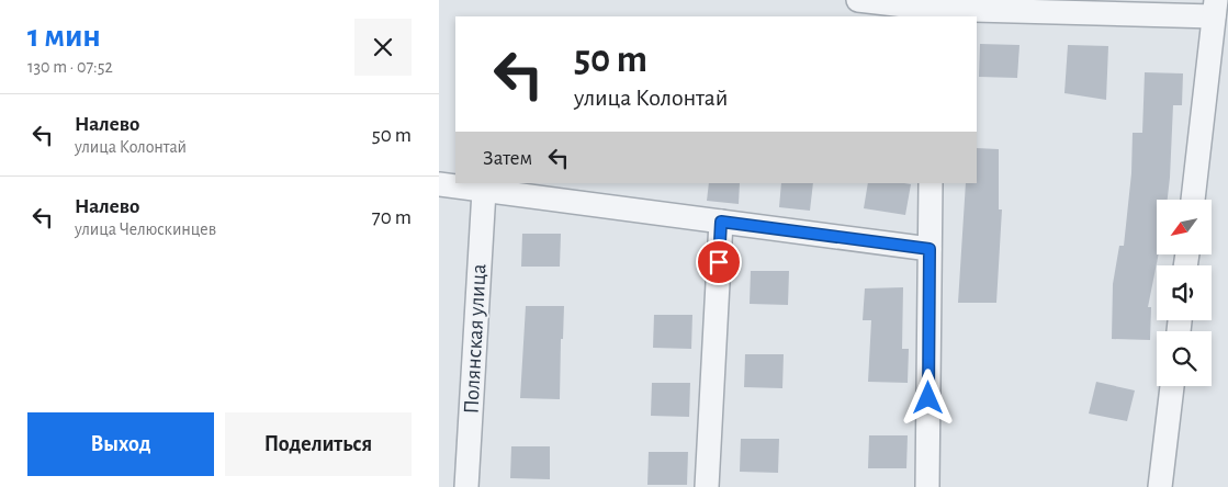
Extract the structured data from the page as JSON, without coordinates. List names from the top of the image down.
{
  "streets": {
    "street": ["Полянская улица"]
  },
  "north": "bottom left",
  "page": {
    "heading": ["1 мин", "130 m · 07:52"],
    "turn": ["50 m", "улица Колонтай"],
    "list": [
      {
        "name": "Налево",
        "note": "улица Колонтай",
        "value": "50 m"
      },
      {
        "name": "Налево",
        "note": "улица Челюскинцев",
        "value": "70 m"
      }
    ],
    "then": "Затем",
    "buttons": ["Выход", "Поделиться"]
  }
}
